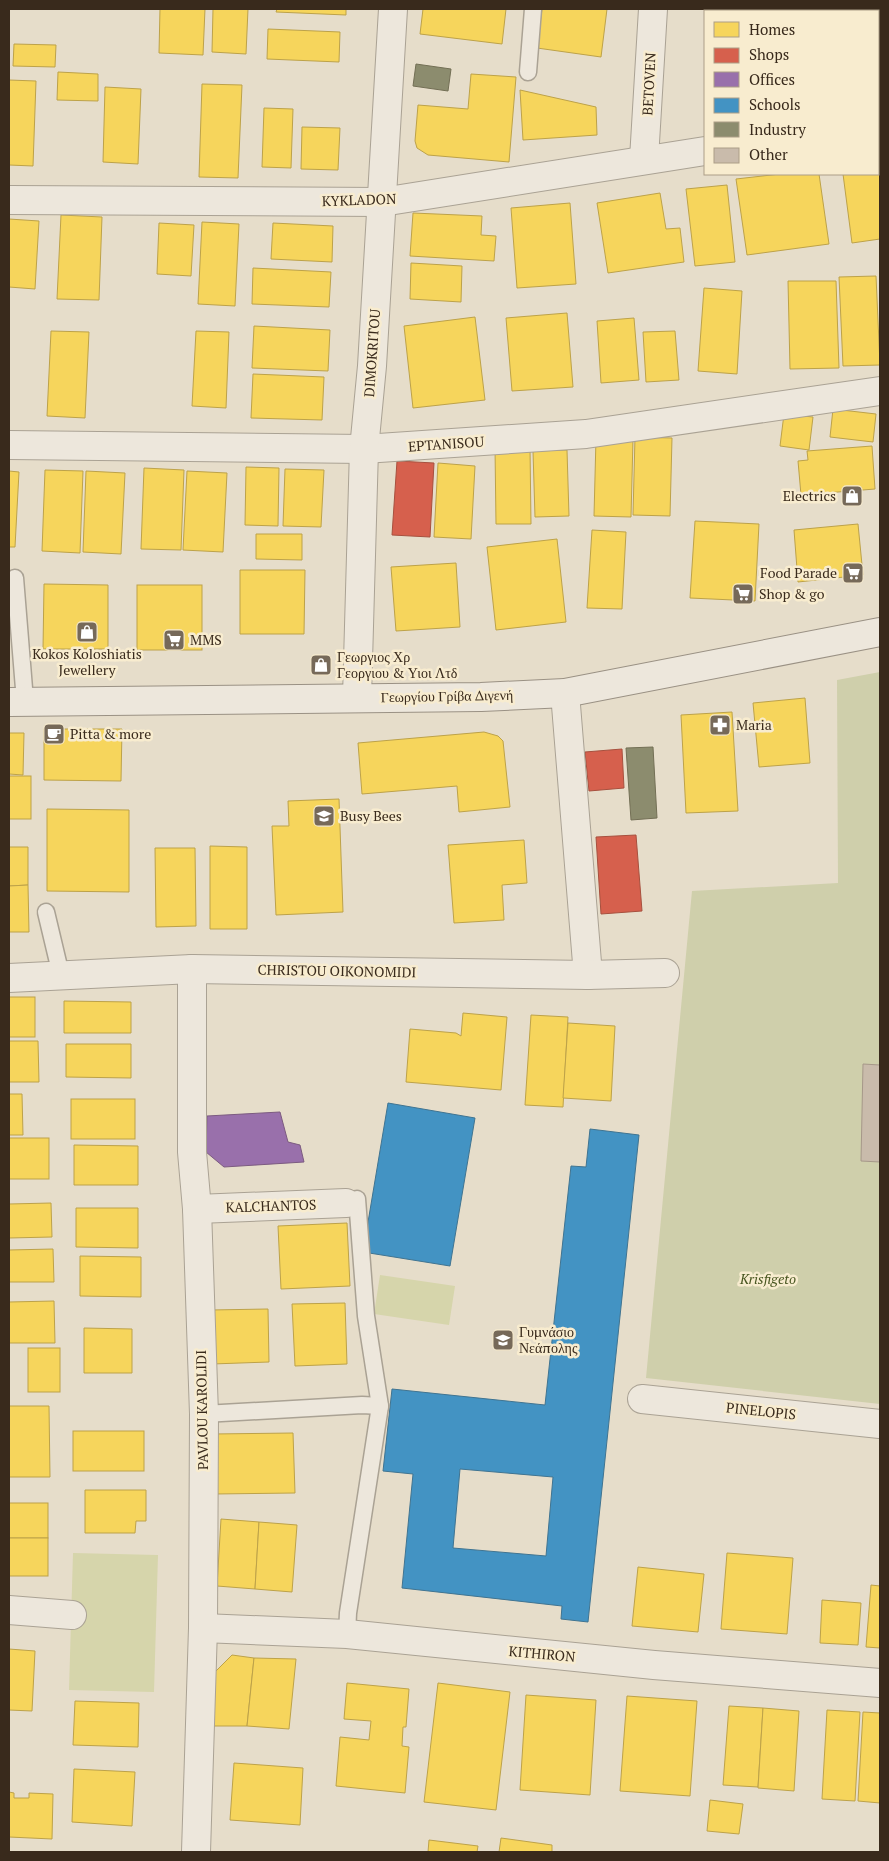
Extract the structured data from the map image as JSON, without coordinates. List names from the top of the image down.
{
  "streets": {
    "street": [
      "BETOVEN",
      "KYKLADON",
      "DIMOKRITOU",
      "EPTANISOU",
      "Γεωργίου Γρίβα Διγενή",
      "CHRISTOU OIKONOMIDI",
      "KALCHANTOS",
      "PAVLOU KAROLIDI",
      "PINELOPIS",
      "KITHIRON"
    ]
  },
  "crossings": [
    ["BETOVEN", "KYKLADON"],
    ["KYKLADON", "DIMOKRITOU"],
    ["DIMOKRITOU", "EPTANISOU"],
    ["DIMOKRITOU", "Γεωργίου Γρίβα Διγενή"],
    ["CHRISTOU OIKONOMIDI", "PAVLOU KAROLIDI"],
    ["KALCHANTOS", "PAVLOU KAROLIDI"],
    ["PAVLOU KAROLIDI", "KITHIRON"]
  ],
  "parks": ["Krisfigeto"],
  "places": {
    "shop": ["Electrics", "Kokos Koloshiatis Jewellery", "Γεωργιος Χρ Γεοργιου & Υιοι Λτδ"],
    "supermarket": ["Food Parade", "Shop & go", "MMS"],
    "pharmacy": ["Maria"],
    "cafe": ["Pitta & more"],
    "school or university": ["Busy Bees", "Γυμνάσιο Νεάπολης"]
  },
  "legend": [
    "Homes",
    "Shops",
    "Offices",
    "Schools",
    "Industry",
    "Other"
  ]
}
